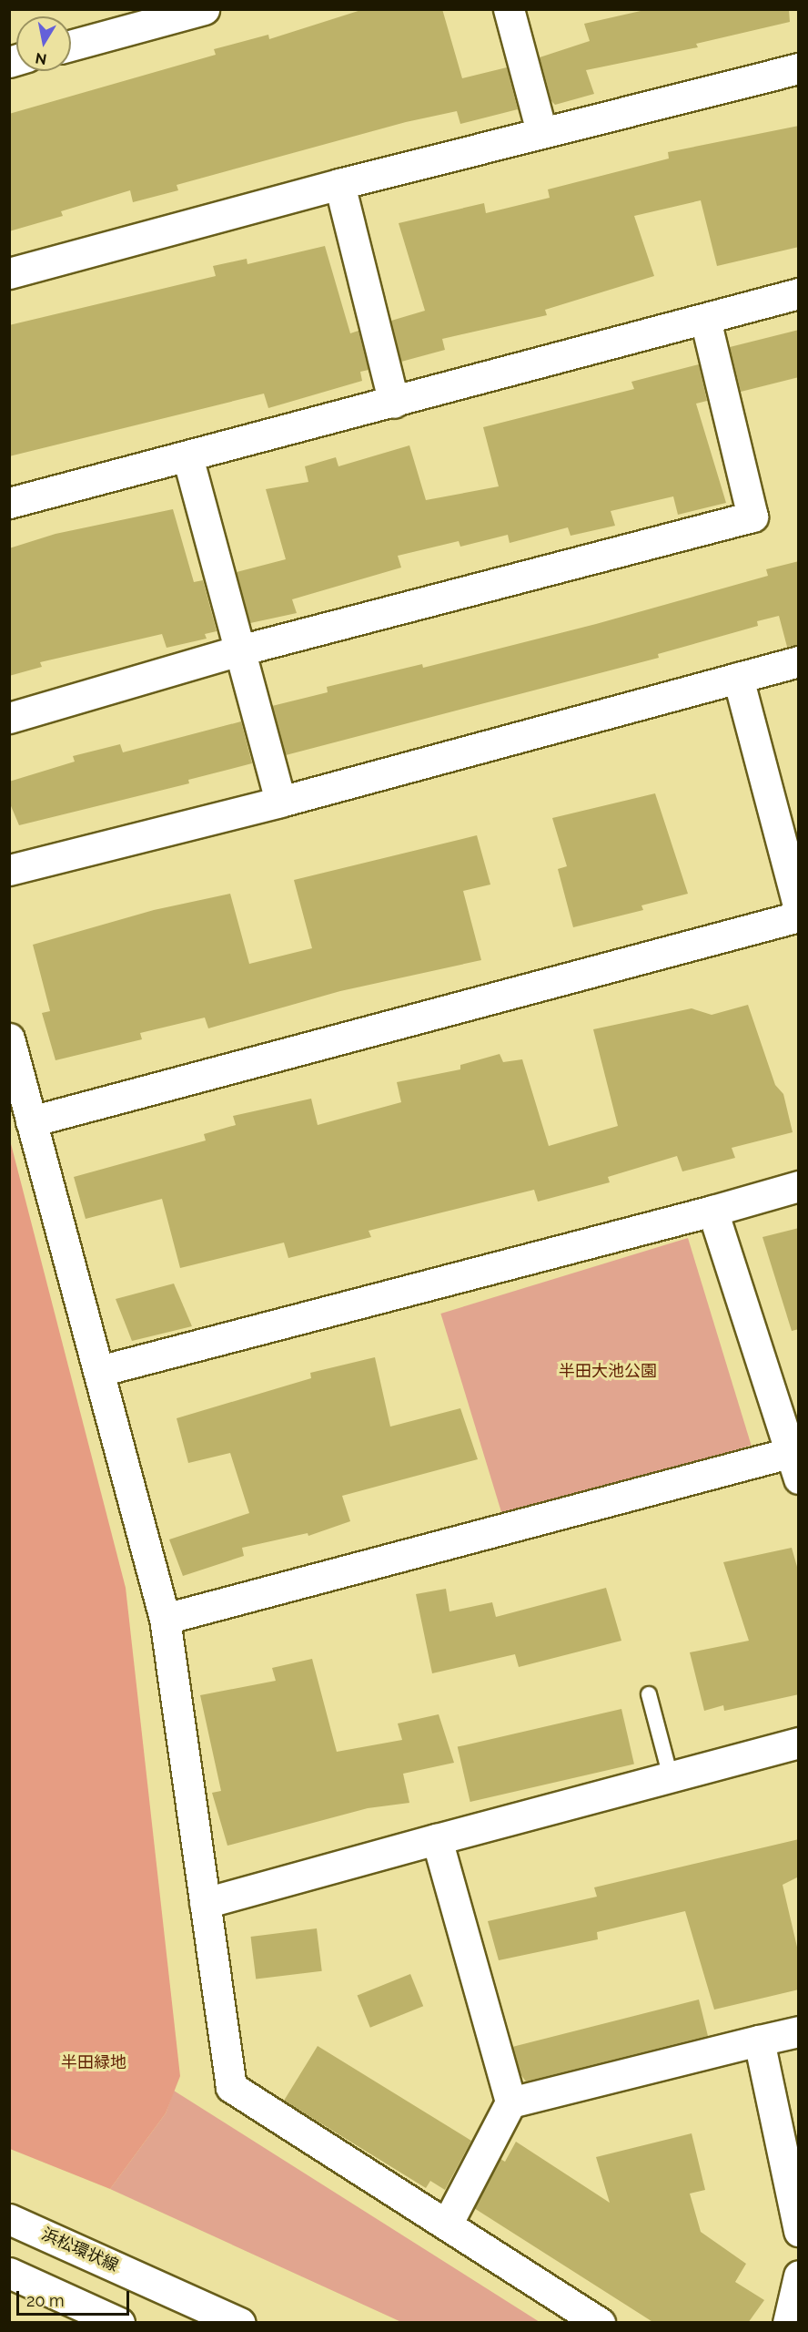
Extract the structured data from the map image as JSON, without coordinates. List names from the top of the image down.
{
  "streets": {
    "street": ["浜松環状線"]
  },
  "parks": ["半田大池公園", "半田緑地"],
  "scale_bar": "20 m",
  "north": "bottom"
}
